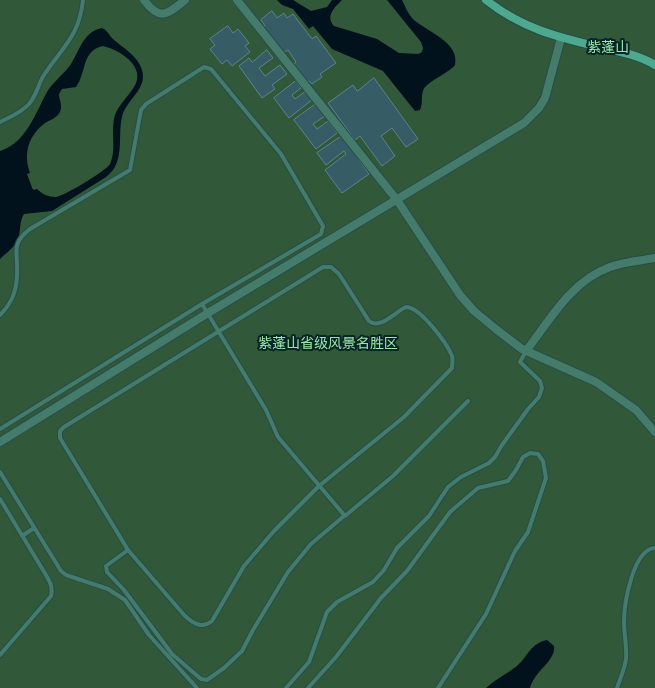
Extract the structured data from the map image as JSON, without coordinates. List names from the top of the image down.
{
  "parks": ["紫蓬山", "紫蓬山省级风景名胜区"]
}
